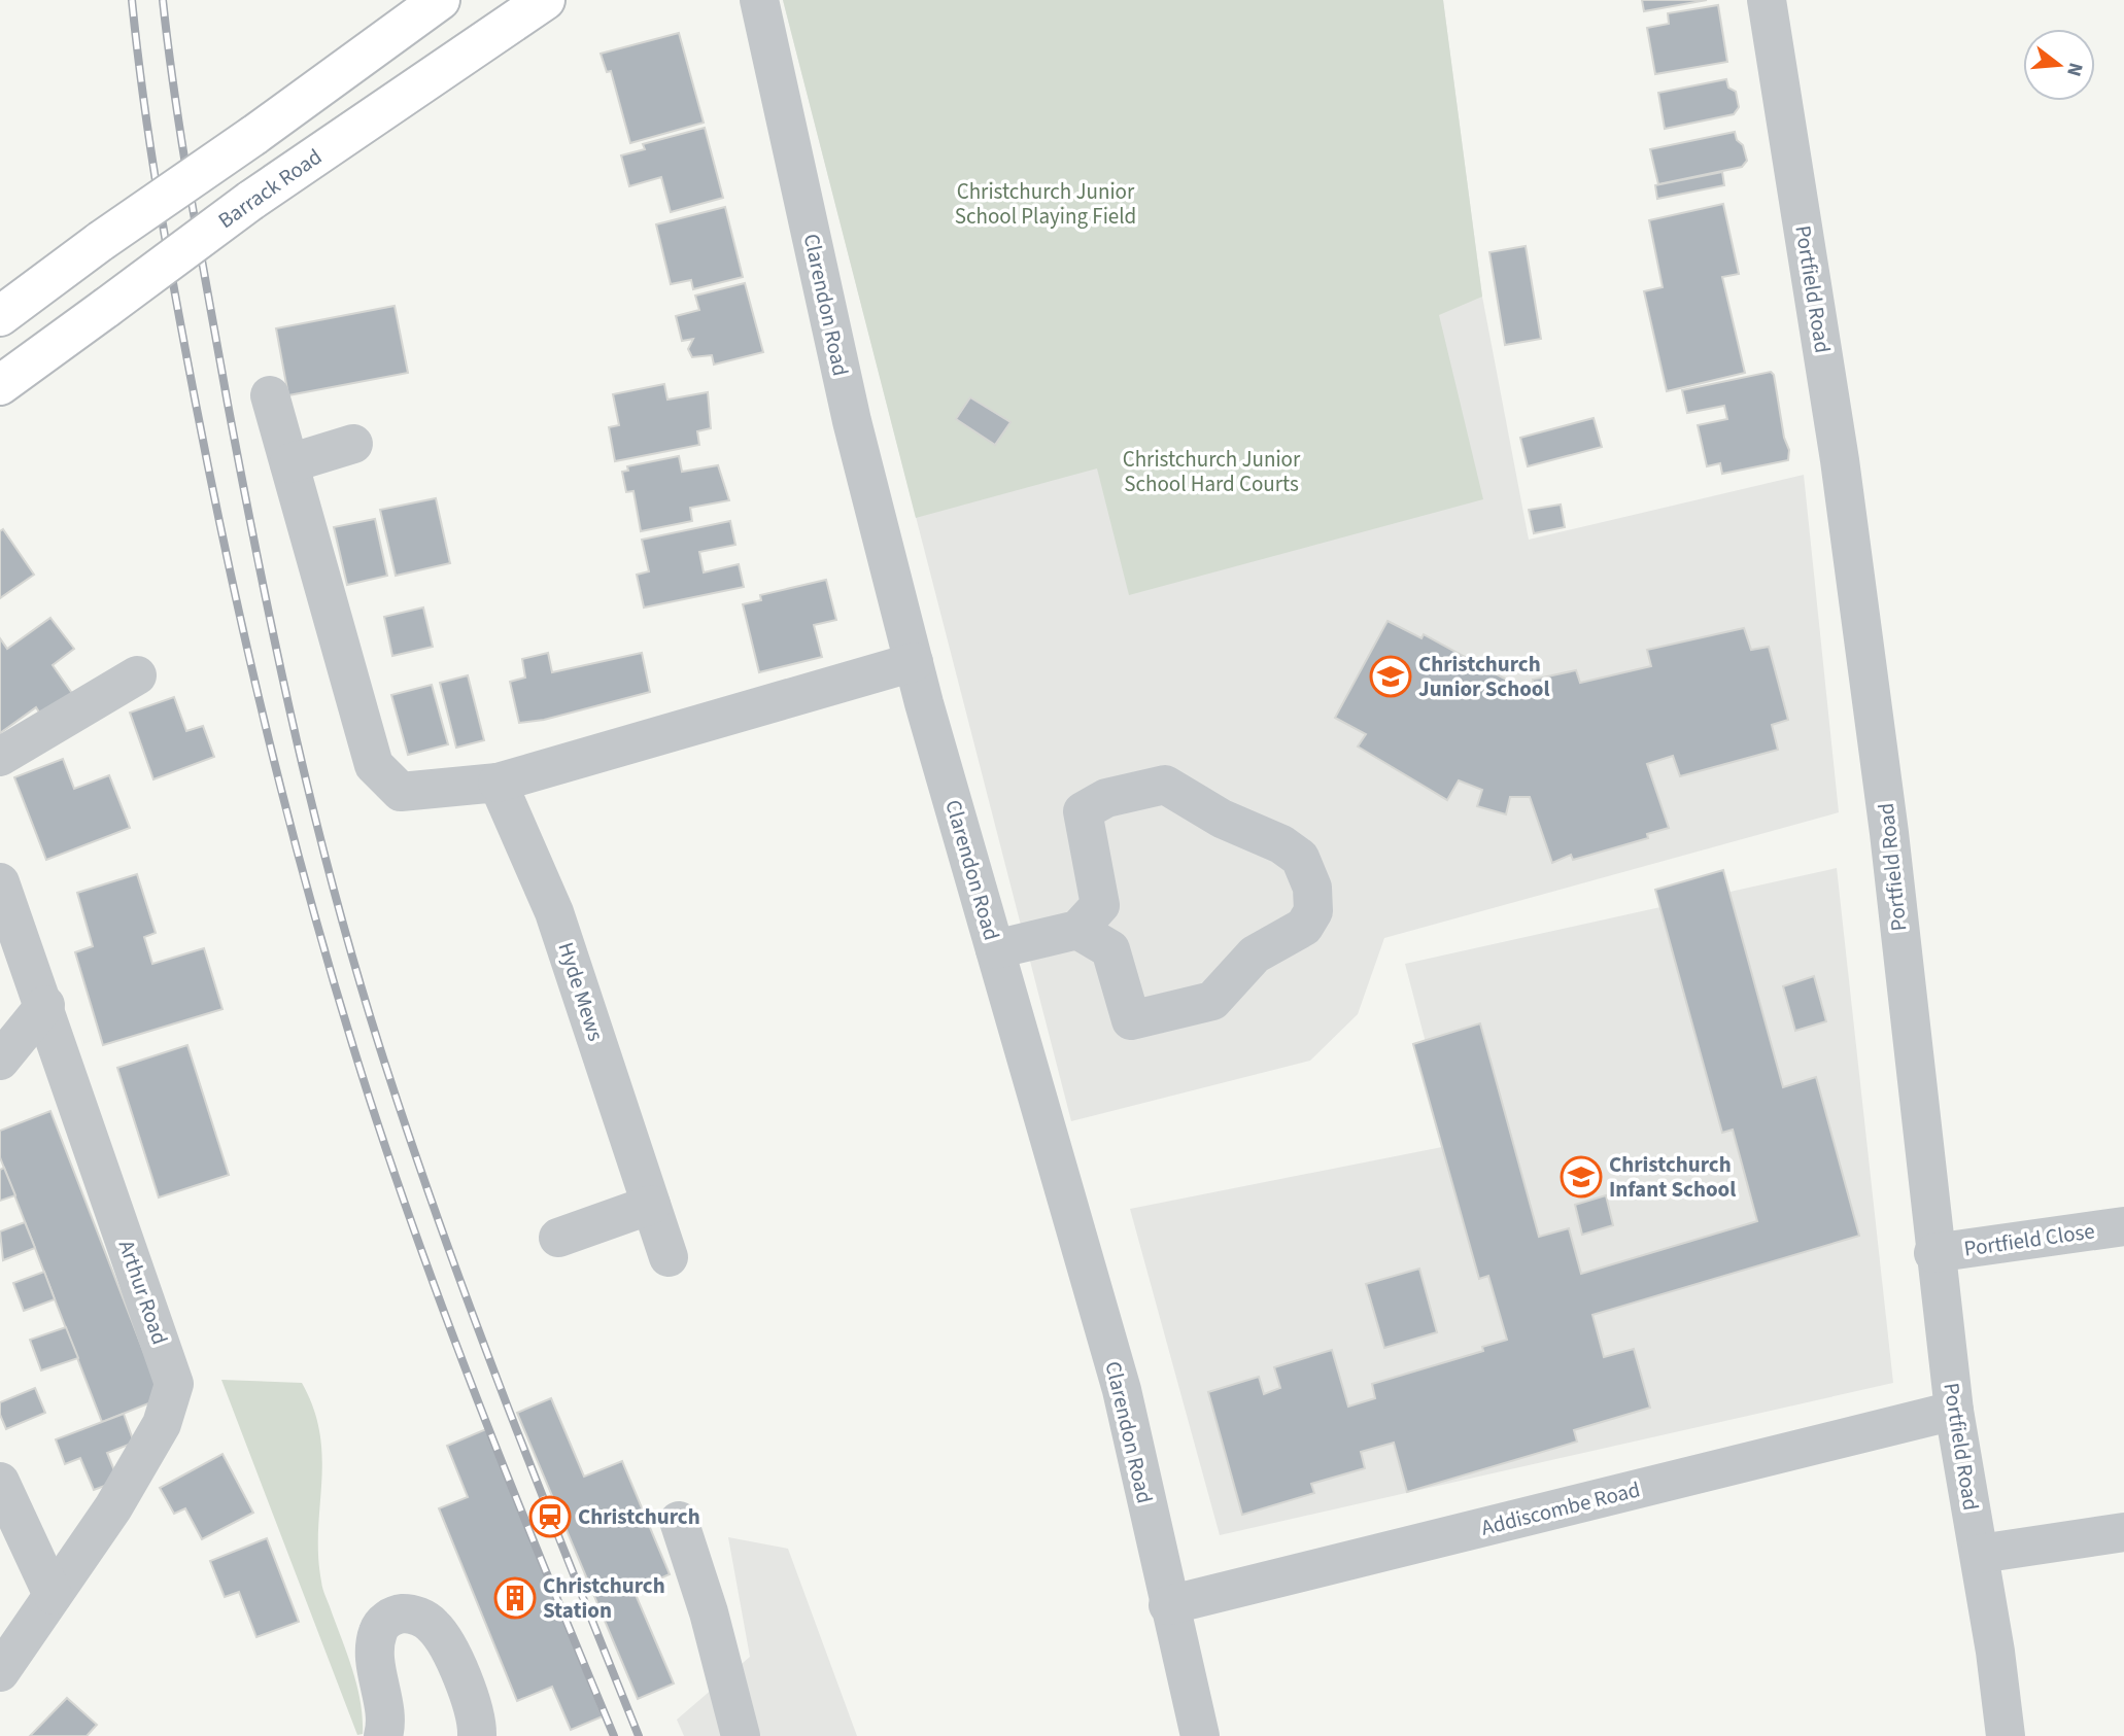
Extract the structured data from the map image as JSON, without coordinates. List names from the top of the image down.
{
  "streets": {
    "main road": ["Barrack Road"],
    "street": [
      "Portfield Road",
      "Clarendon Road",
      "Hyde Mews",
      "Portfield Close",
      "Arthur Road",
      "Addiscombe Road"
    ]
  },
  "crossings": [
    ["Portfield Road", "Portfield Close"],
    ["Portfield Road", "Addiscombe Road"],
    ["Clarendon Road", "Addiscombe Road"]
  ],
  "parks": ["Christchurch Junior School Playing Field", "Christchurch Junior School Hard Courts"],
  "places": {
    "school or university": ["Christchurch Junior School", "Christchurch Infant School"],
    "station": ["Christchurch"],
    "building": ["Christchurch Station"]
  },
  "north": "right"
}
